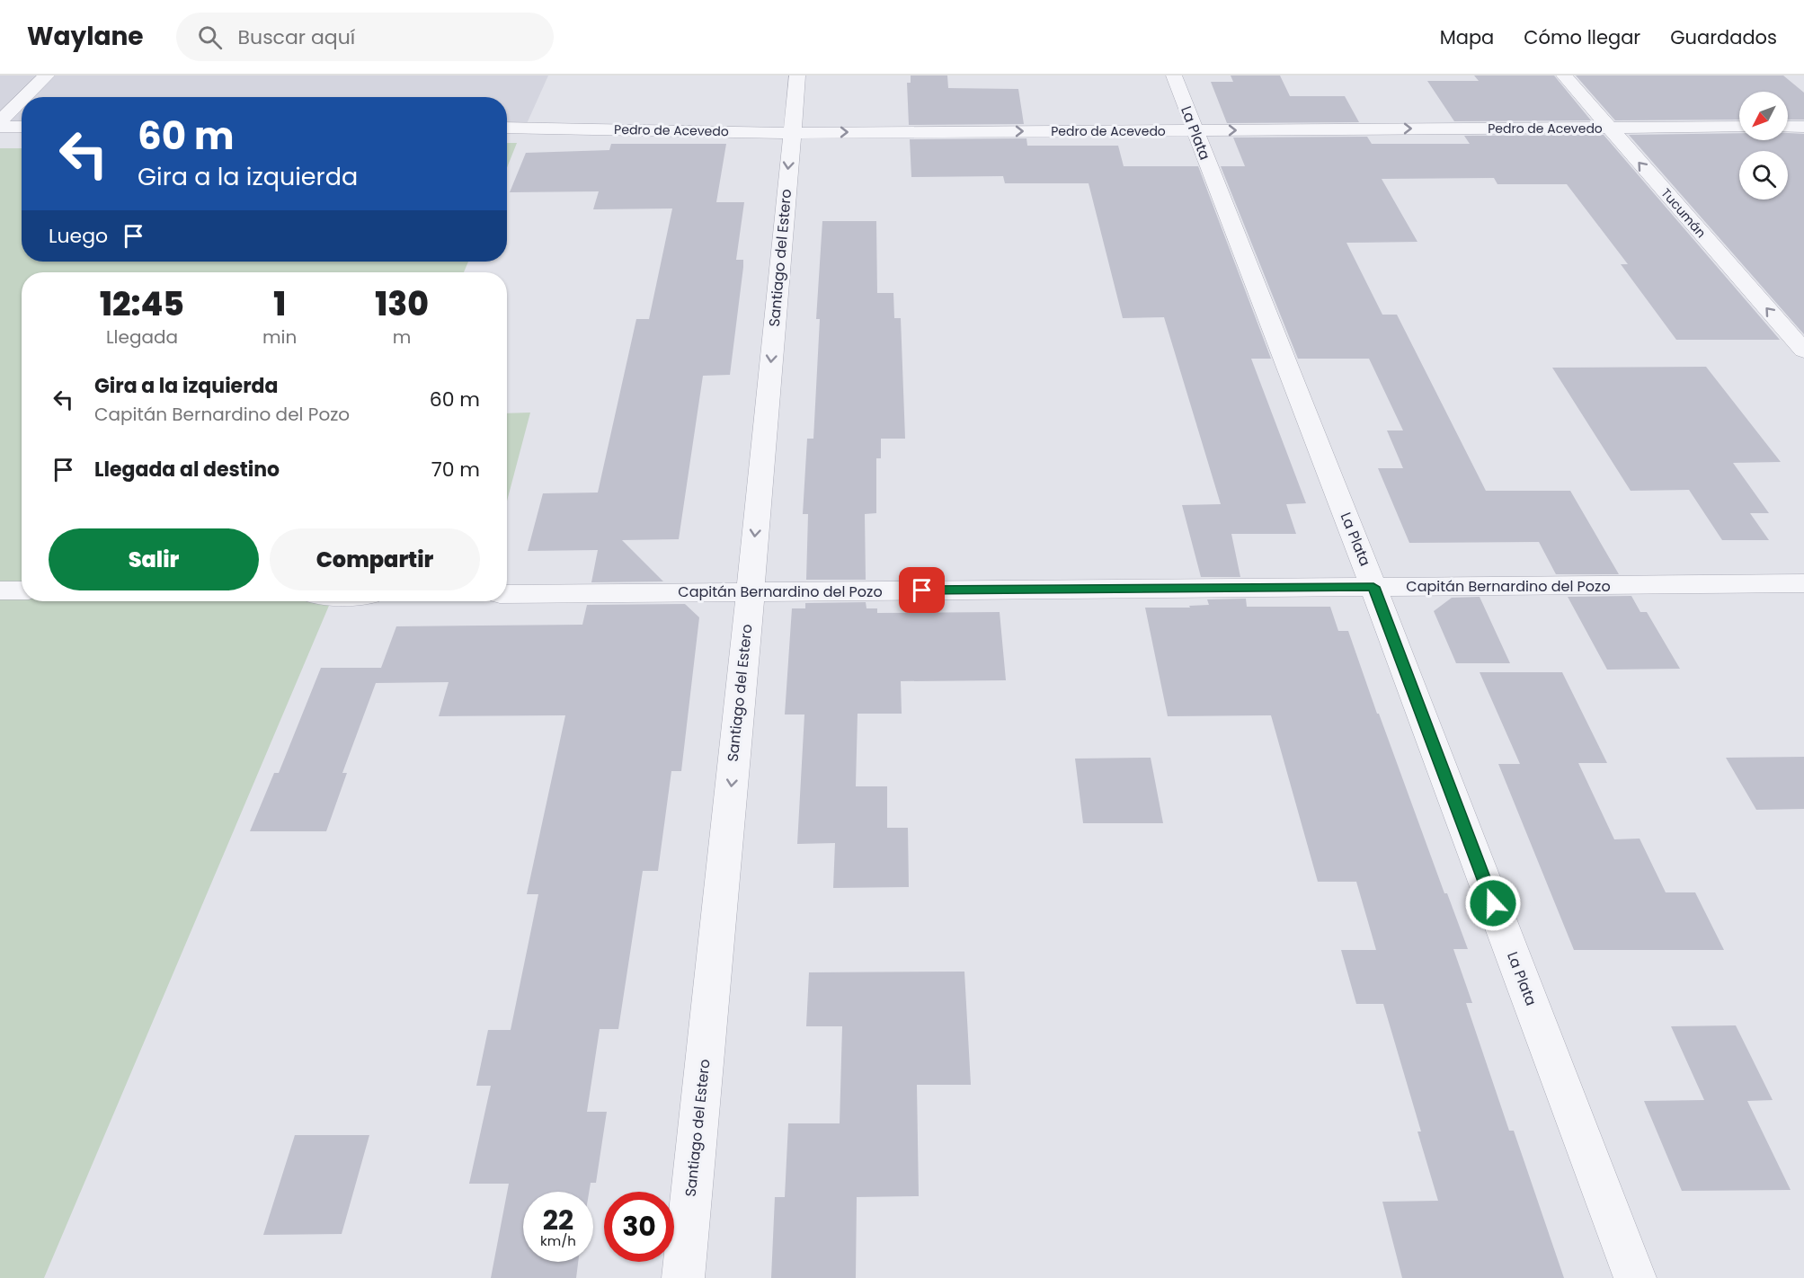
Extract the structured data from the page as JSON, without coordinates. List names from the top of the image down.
{
  "streets": {
    "street": [
      "Pedro de Acevedo",
      "La Plata",
      "Tucumán",
      "Santiago del Estero",
      "Capitán Bernardino del Pozo"
    ]
  },
  "crossings": [
    ["Pedro de Acevedo", "La Plata"],
    ["Pedro de Acevedo", "Tucumán"],
    ["Pedro de Acevedo", "Santiago del Estero"],
    ["La Plata", "Capitán Bernardino del Pozo"],
    ["Santiago del Estero", "Capitán Bernardino del Pozo"]
  ],
  "one_way": ["Pedro de Acevedo", "Tucumán", "Santiago del Estero"],
  "north": "bottom left",
  "page": {
    "header": "Waylane",
    "search": "Buscar aquí",
    "nav": ["Mapa", "Cómo llegar", "Guardados"],
    "turn": ["60 m", "Gira a la izquierda"],
    "then": "Luego",
    "eta": [
      "12:45",
      "Llegada",
      "1",
      "min",
      "130",
      "m"
    ],
    "list": [
      {
        "name": "Gira a la izquierda",
        "note": "Capitán Bernardino del Pozo",
        "value": "60 m"
      },
      {
        "name": "Llegada al destino",
        "value": "70 m"
      }
    ],
    "buttons": ["Salir", "Compartir"],
    "speed": "22 km/h",
    "limit": "30"
  }
}
